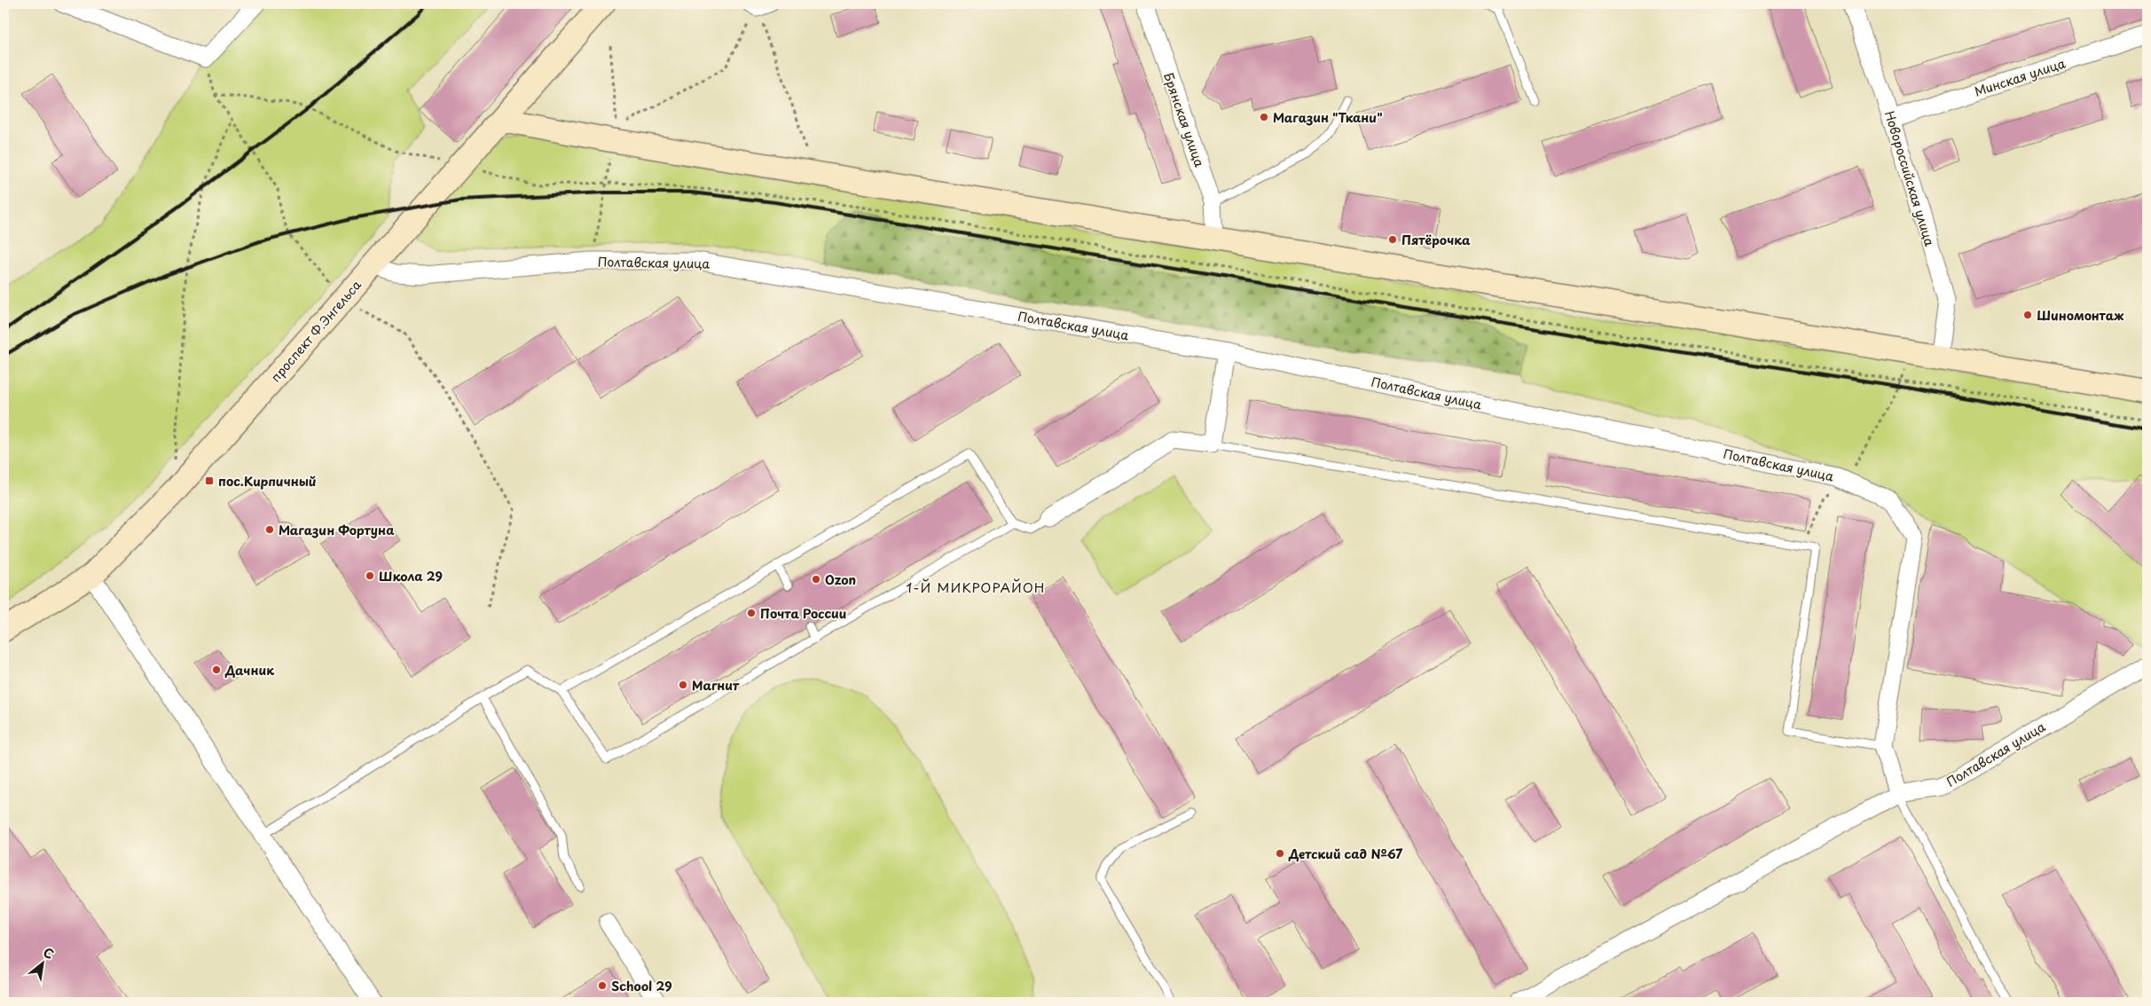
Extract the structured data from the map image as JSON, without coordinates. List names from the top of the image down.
{
  "streets": {
    "street": [
      "Минская улица",
      "Брянская улица",
      "Новороссийская улица",
      "Полтавская улица",
      "проспект Ф.Энгельса"
    ]
  },
  "crossings": [
    ["Минская улица", "Новороссийская улица"],
    ["Полтавская улица", "проспект Ф.Энгельса"]
  ],
  "districts": ["1-Й МИКРОРАЙОН"],
  "places": {
    "other": [
      "Магазин \"Ткани\"",
      "Пятёрочка",
      "Шиномонтаж",
      "Магазин Фортуна",
      "Школа 29",
      "Ozon",
      "Почта России",
      "Дачник",
      "Магнит",
      "Детский сад №67",
      "School 29"
    ],
    "transit": ["пос.Кирпичный"]
  },
  "north": "top right"
}
